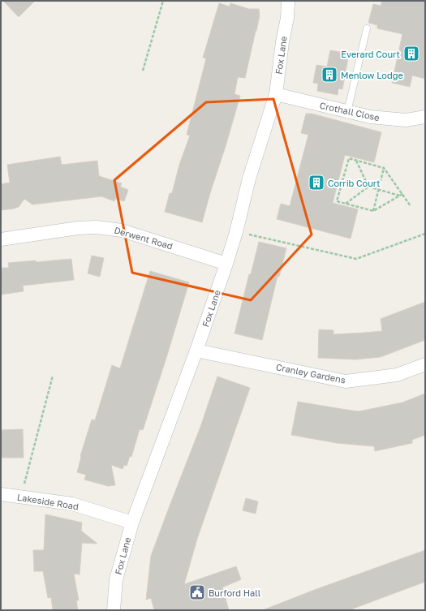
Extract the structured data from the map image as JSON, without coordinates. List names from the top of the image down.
{
  "streets": {
    "street": [
      "Fox Lane",
      "Crothall Close",
      "Derwent Road",
      "Cranley Gardens",
      "Lakeside Road"
    ]
  },
  "crossings": [
    ["Fox Lane", "Crothall Close"],
    ["Fox Lane", "Derwent Road"],
    ["Fox Lane", "Cranley Gardens"],
    ["Fox Lane", "Lakeside Road"]
  ],
  "places": {
    "building": ["Everard Court", "Menlow Lodge", "Corrib Court"],
    "public building": ["Burford Hall"]
  }
}
